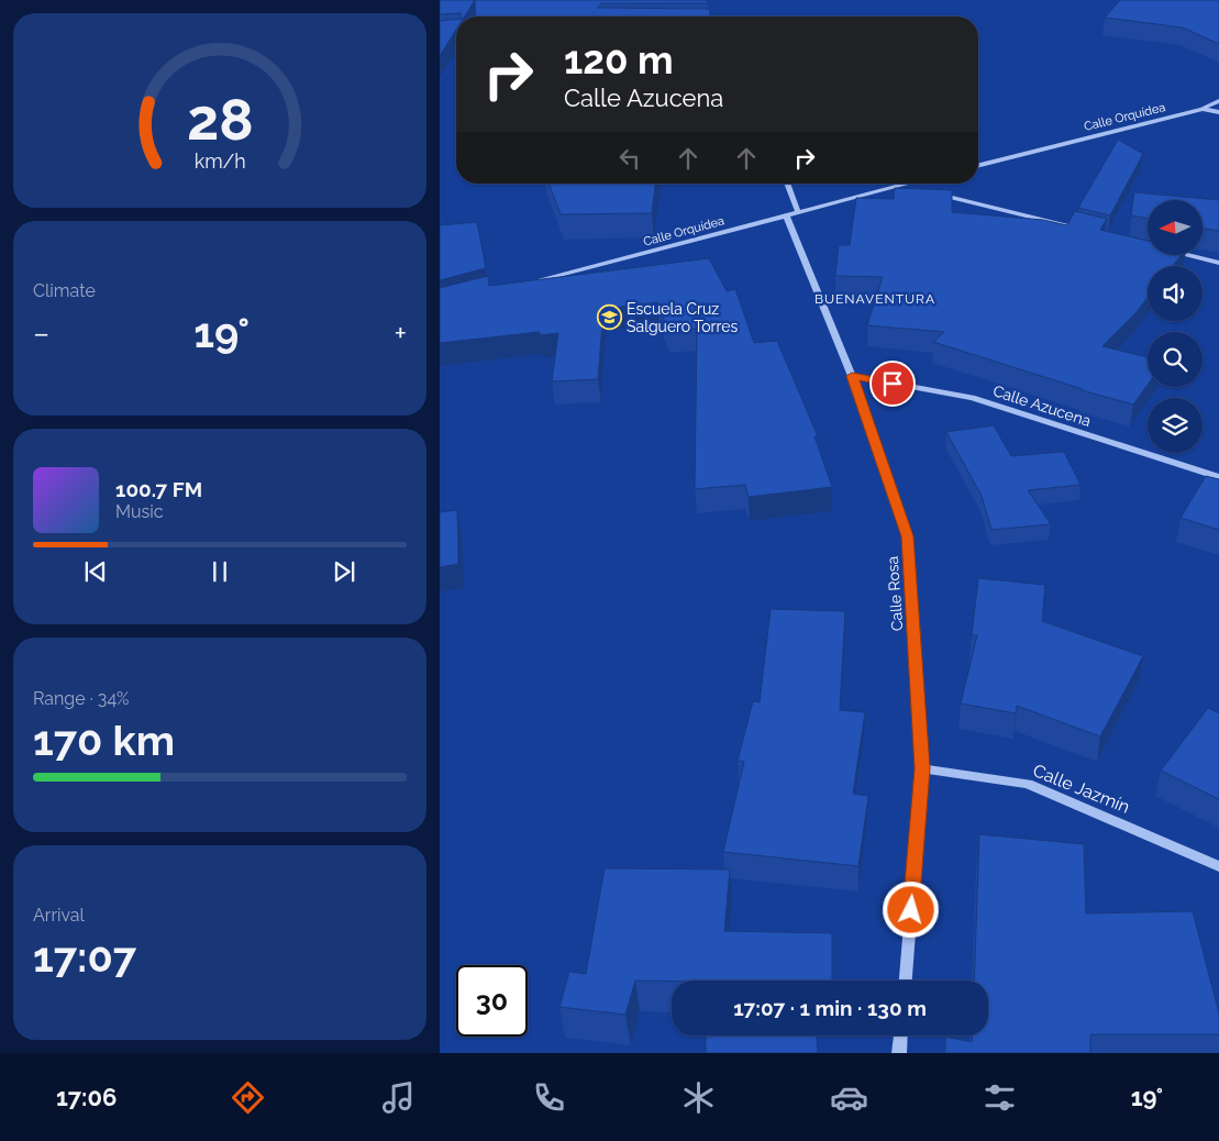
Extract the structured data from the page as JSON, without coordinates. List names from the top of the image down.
{
  "streets": {
    "street": [
      "Calle Orquídea",
      "Calle Azucena",
      "Calle Rosa",
      "Calle Jazmín"
    ]
  },
  "crossings": [
    ["Calle Orquídea", "Calle Rosa"],
    ["Calle Azucena", "Calle Rosa"],
    ["Calle Rosa", "Calle Jazmín"]
  ],
  "districts": ["BUENAVENTURA"],
  "places": {
    "school or university": ["Escuela Cruz Salguero Torres"]
  },
  "north": "left",
  "page": {
    "turn": ["120 m", "Calle Azucena"],
    "tile": [
      "Climate",
      ["Range · 34%", "170 km"],
      ["Arrival", "17:07"]
    ],
    "heat": ["−", "19°", "+"],
    "song": ["100.7 FM", "Music"],
    "limit": "30",
    "trip": "17:07 · 1 min · 130 m",
    "tabs": ["17:06", "19°"],
    "gauge": ["28", "km/h"]
  }
}
